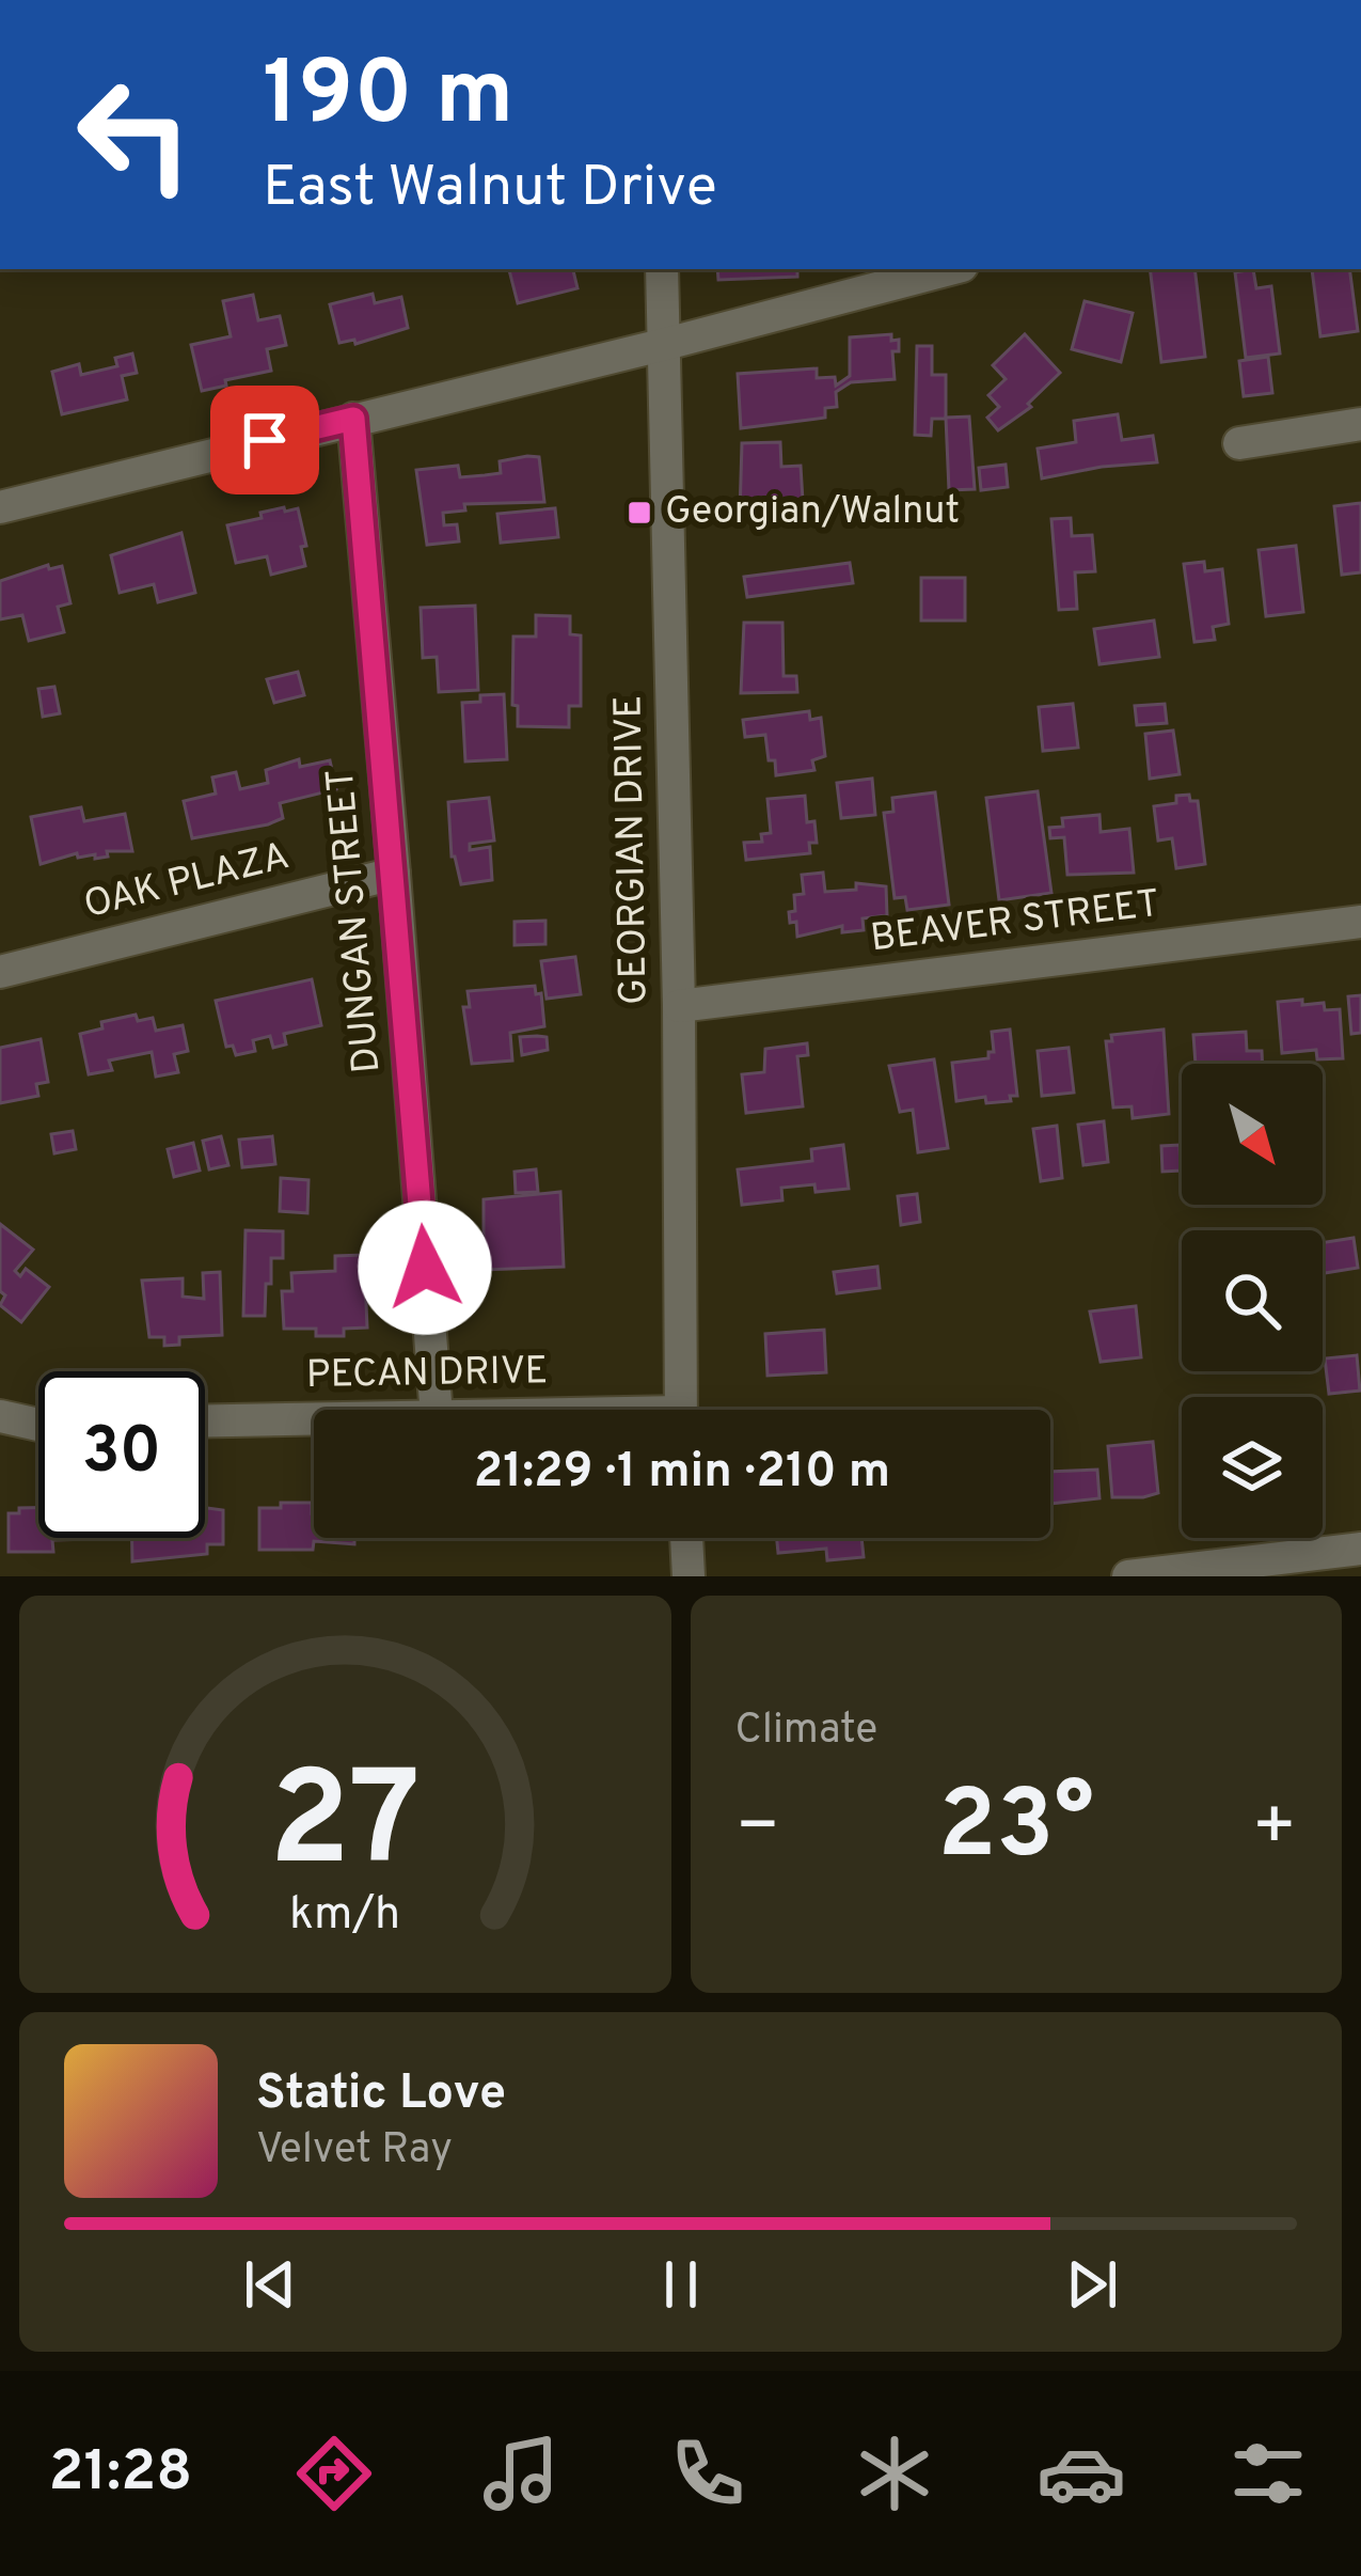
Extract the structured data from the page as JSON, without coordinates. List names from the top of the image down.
{
  "streets": {
    "street": [
      "GEORGIAN DRIVE",
      "OAK PLAZA",
      "DUNGAN STREET",
      "BEAVER STREET",
      "PECAN DRIVE"
    ]
  },
  "crossings": [
    ["GEORGIAN DRIVE", "BEAVER STREET"],
    ["OAK PLAZA", "DUNGAN STREET"]
  ],
  "places": {
    "transit": ["Georgian/Walnut"]
  },
  "north": "bottom right",
  "page": {
    "turn": ["190 m", "East Walnut Drive"],
    "limit": "30",
    "trip": "21:29 · 1 min · 210 m",
    "tile": "Climate",
    "heat": ["−", "23°", "+"],
    "song": ["Static Love", "Velvet Ray"],
    "tabs": "21:28",
    "gauge": ["27", "km/h"]
  }
}
